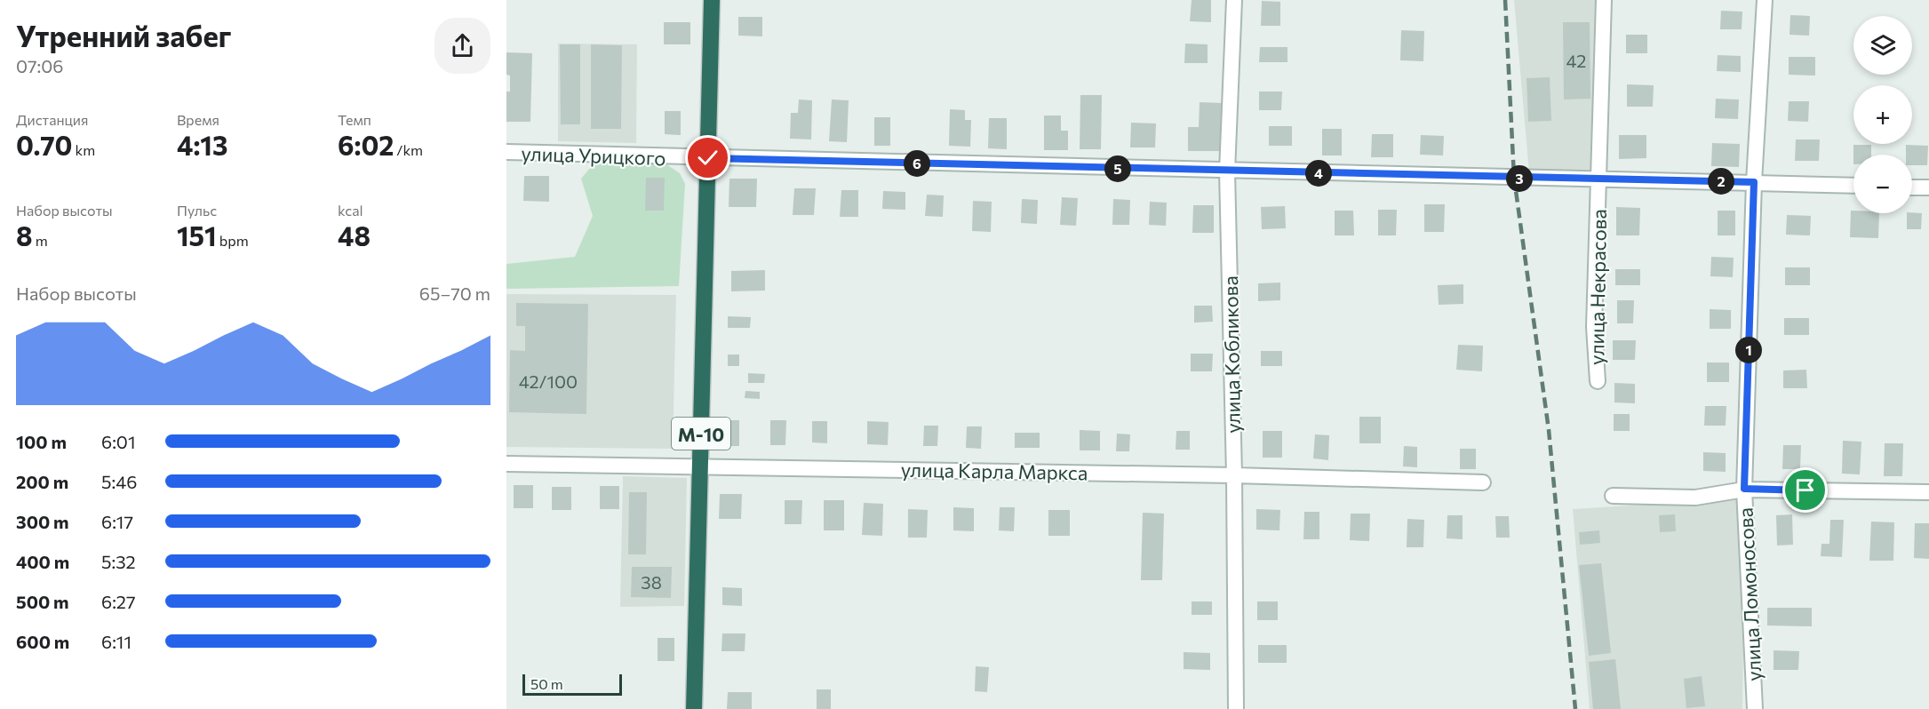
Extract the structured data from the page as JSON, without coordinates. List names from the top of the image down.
{
  "streets": {
    "highway": ["М-10"],
    "street": [
      "улица Урицкого",
      "улица Некрасова",
      "улица Кобликова",
      "улица Карла Маркса",
      "улица Ломоносова"
    ]
  },
  "crossings": [
    ["улица Урицкого", "улица Некрасова"],
    ["улица Урицкого", "улица Кобликова"],
    ["улица Урицкого", "М-10"],
    ["улица Урицкого", "улица Ломоносова"],
    ["улица Кобликова", "улица Карла Маркса"],
    ["М-10", "улица Карла Маркса"]
  ],
  "house_numbers": ["42", "42/100", "38"],
  "scale_bar": "50 m",
  "page": {
    "heading": ["Утренний забег", "07:06"],
    "map_buttons": ["+", "−"],
    "stats": [
      ["Дистанция", "0.70 km"],
      ["Время", "4:13"],
      ["Темп", "6:02 /km"],
      ["Набор высоты", "8 m"],
      ["Пульс", "151 bpm"],
      ["kcal", "48"]
    ],
    "pins": [
      "6",
      "5",
      "4",
      "3",
      "2",
      "1"
    ],
    "chart": ["Набор высоты", "65–70 m"],
    "list": [
      {
        "name": "100 m",
        "note": "6:01"
      },
      {
        "name": "200 m",
        "note": "5:46"
      },
      {
        "name": "300 m",
        "note": "6:17"
      },
      {
        "name": "400 m",
        "note": "5:32"
      },
      {
        "name": "500 m",
        "note": "6:27"
      },
      {
        "name": "600 m",
        "note": "6:11"
      }
    ],
    "scale": "50 m"
  }
}
